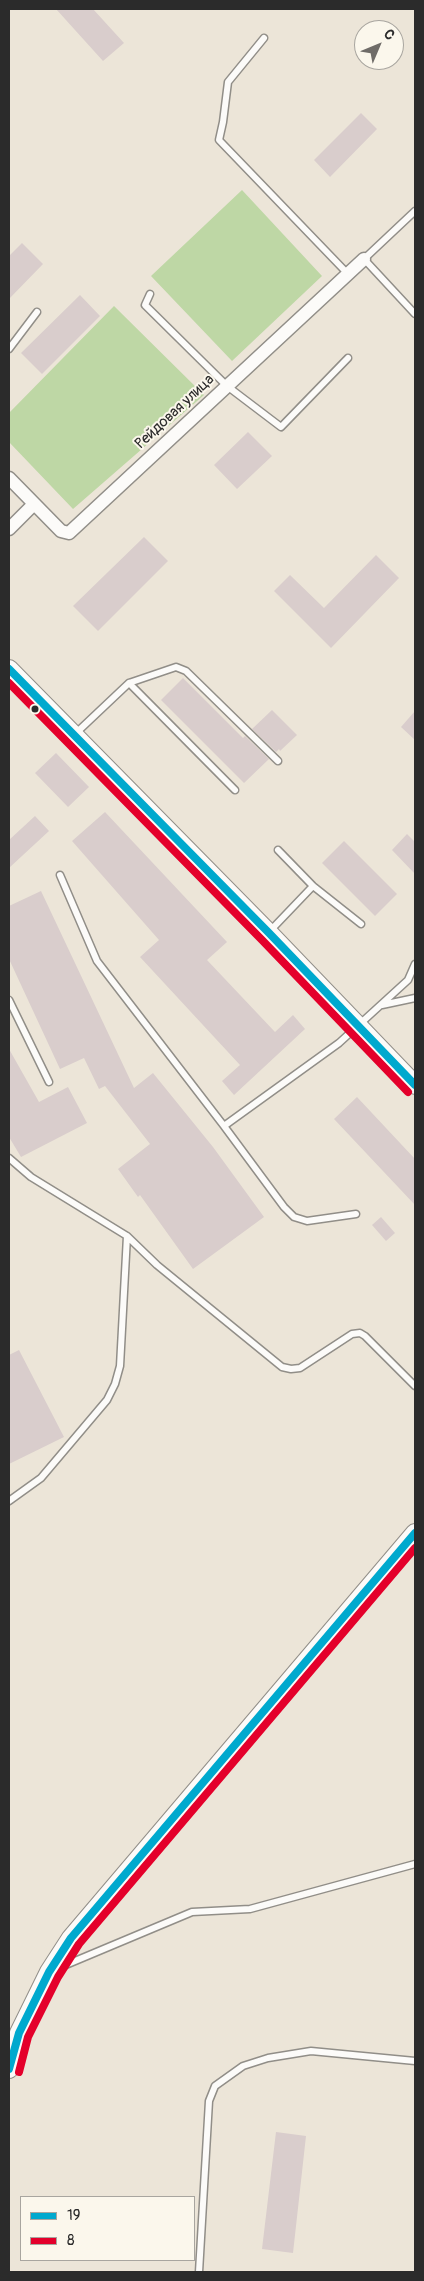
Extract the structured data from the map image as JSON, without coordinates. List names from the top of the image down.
{
  "streets": {
    "street": ["Рейдовая улица"]
  },
  "lines": ["transit line 19", "transit line 8"],
  "legend": ["19", "8"],
  "north": "top right"
}
